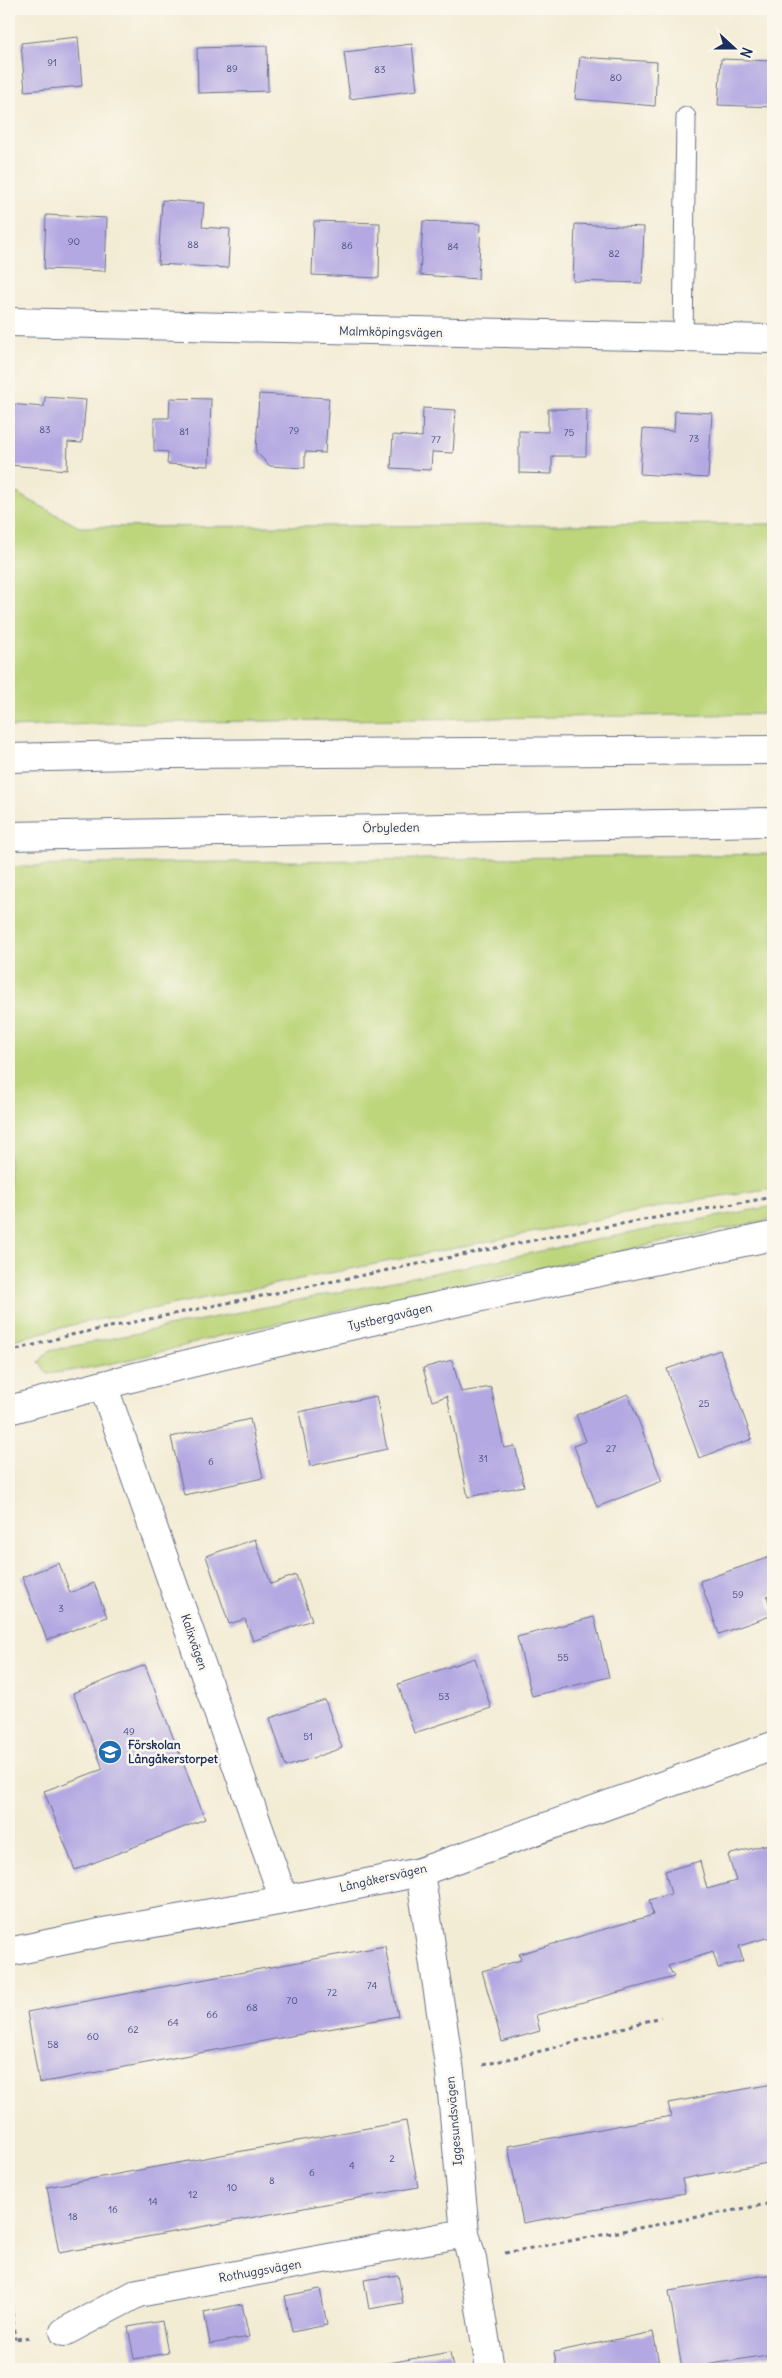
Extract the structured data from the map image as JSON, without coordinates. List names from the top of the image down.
{
  "streets": {
    "street": [
      "Malmköpingsvägen",
      "Örbyleden",
      "Tystbergavägen",
      "Kalixvägen",
      "Långåkersvägen",
      "Iggesundsvägen",
      "Rothuggsvägen"
    ]
  },
  "crossings": [
    ["Tystbergavägen", "Kalixvägen"],
    ["Kalixvägen", "Långåkersvägen"],
    ["Långåkersvägen", "Iggesundsvägen"],
    ["Iggesundsvägen", "Rothuggsvägen"]
  ],
  "places": {
    "school or university": ["Förskolan Långåkerstorpet"]
  },
  "house_numbers": [
    "91",
    "89",
    "83",
    "80",
    "90",
    "88",
    "86",
    "84",
    "82",
    "83",
    "79",
    "81",
    "75",
    "73",
    "77",
    "25",
    "27",
    "31",
    "6",
    "59",
    "3",
    "55",
    "53",
    "49",
    "51",
    "74",
    "72",
    "70",
    "68",
    "66",
    "64",
    "62",
    "60",
    "58",
    "2",
    "4",
    "6",
    "8",
    "10",
    "12",
    "14",
    "16",
    "18"
  ],
  "north": "right"
}
